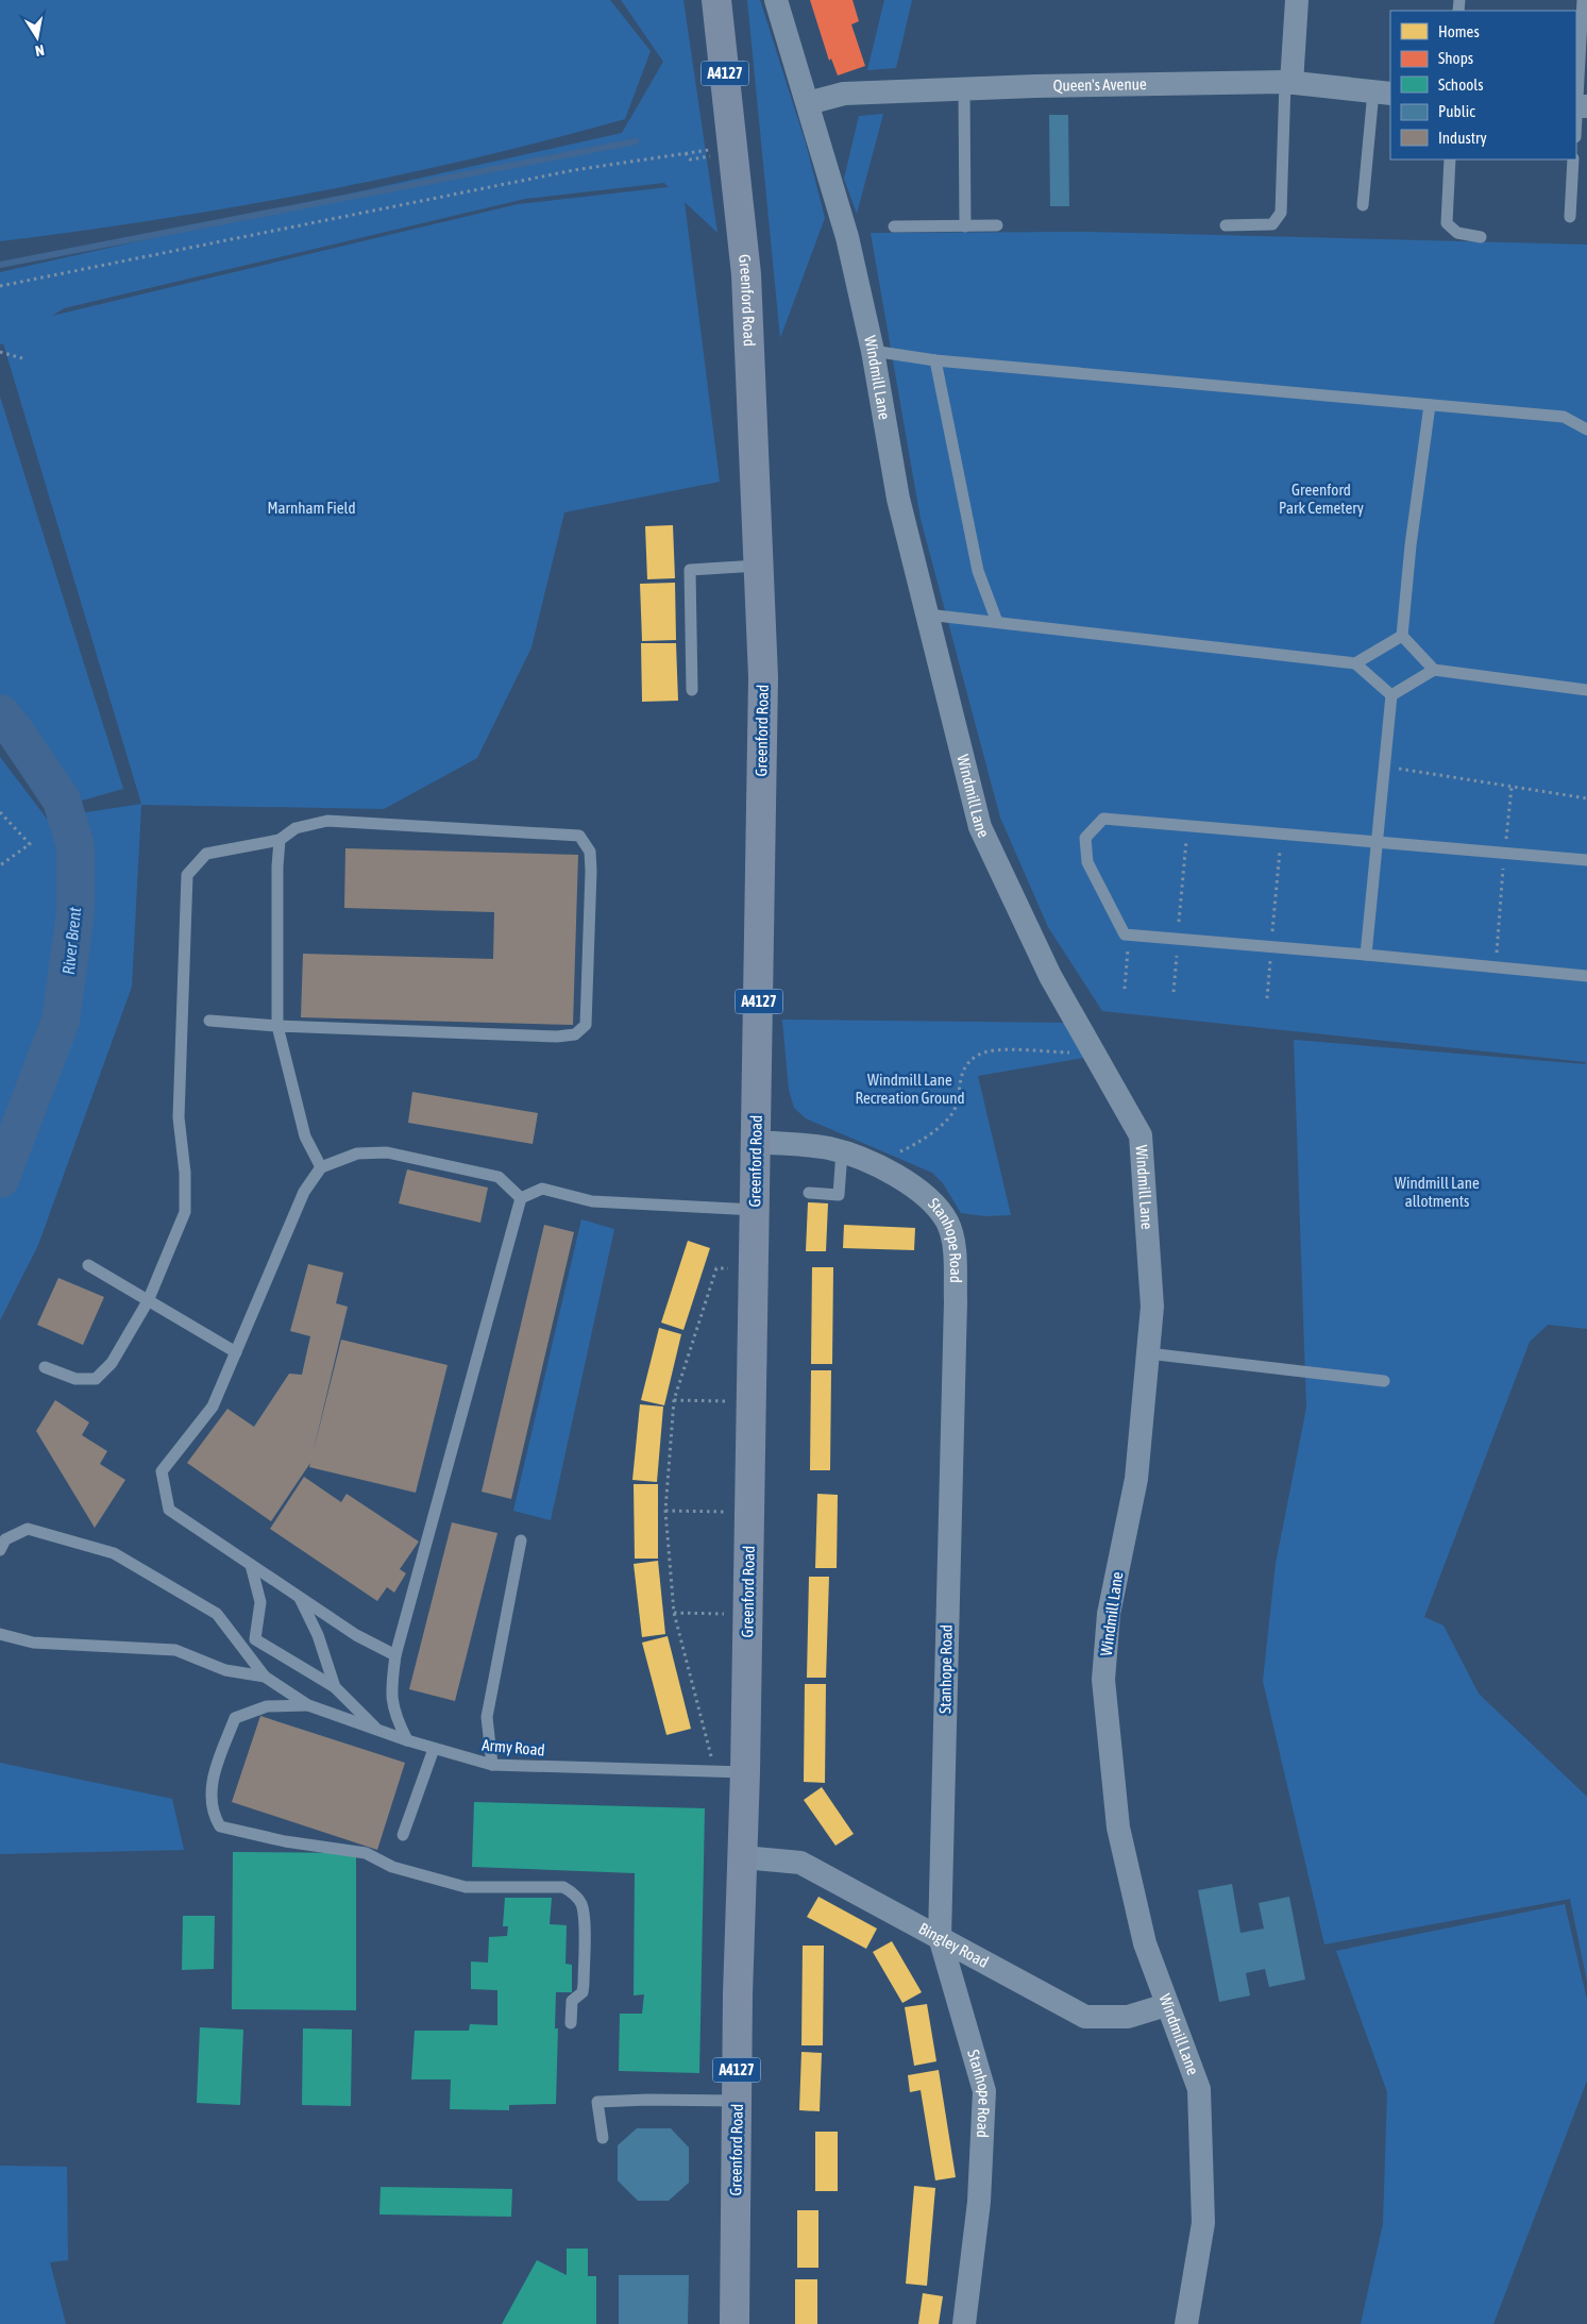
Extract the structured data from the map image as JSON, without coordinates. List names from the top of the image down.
{
  "streets": {
    "main road": ["A4127", "Greenford Road"],
    "street": [
      "Queen's Avenue",
      "Windmill Lane",
      "Stanhope Road",
      "Bingley Road"
    ],
    "lane": ["Army Road"]
  },
  "crossings": [
    ["Queen's Avenue", "Windmill Lane"],
    ["Greenford Road", "Stanhope Road"],
    ["Greenford Road", "Army Road"],
    ["Greenford Road", "Bingley Road"],
    ["Windmill Lane", "Bingley Road"],
    ["Stanhope Road", "Bingley Road"]
  ],
  "water": ["River Brent"],
  "parks": [
    "Greenford Park Cemetery",
    "Marnham Field",
    "Windmill Lane Recreation Ground",
    "Windmill Lane allotments"
  ],
  "legend": [
    "Homes",
    "Shops",
    "Schools",
    "Public",
    "Industry"
  ],
  "north": "bottom"
}
